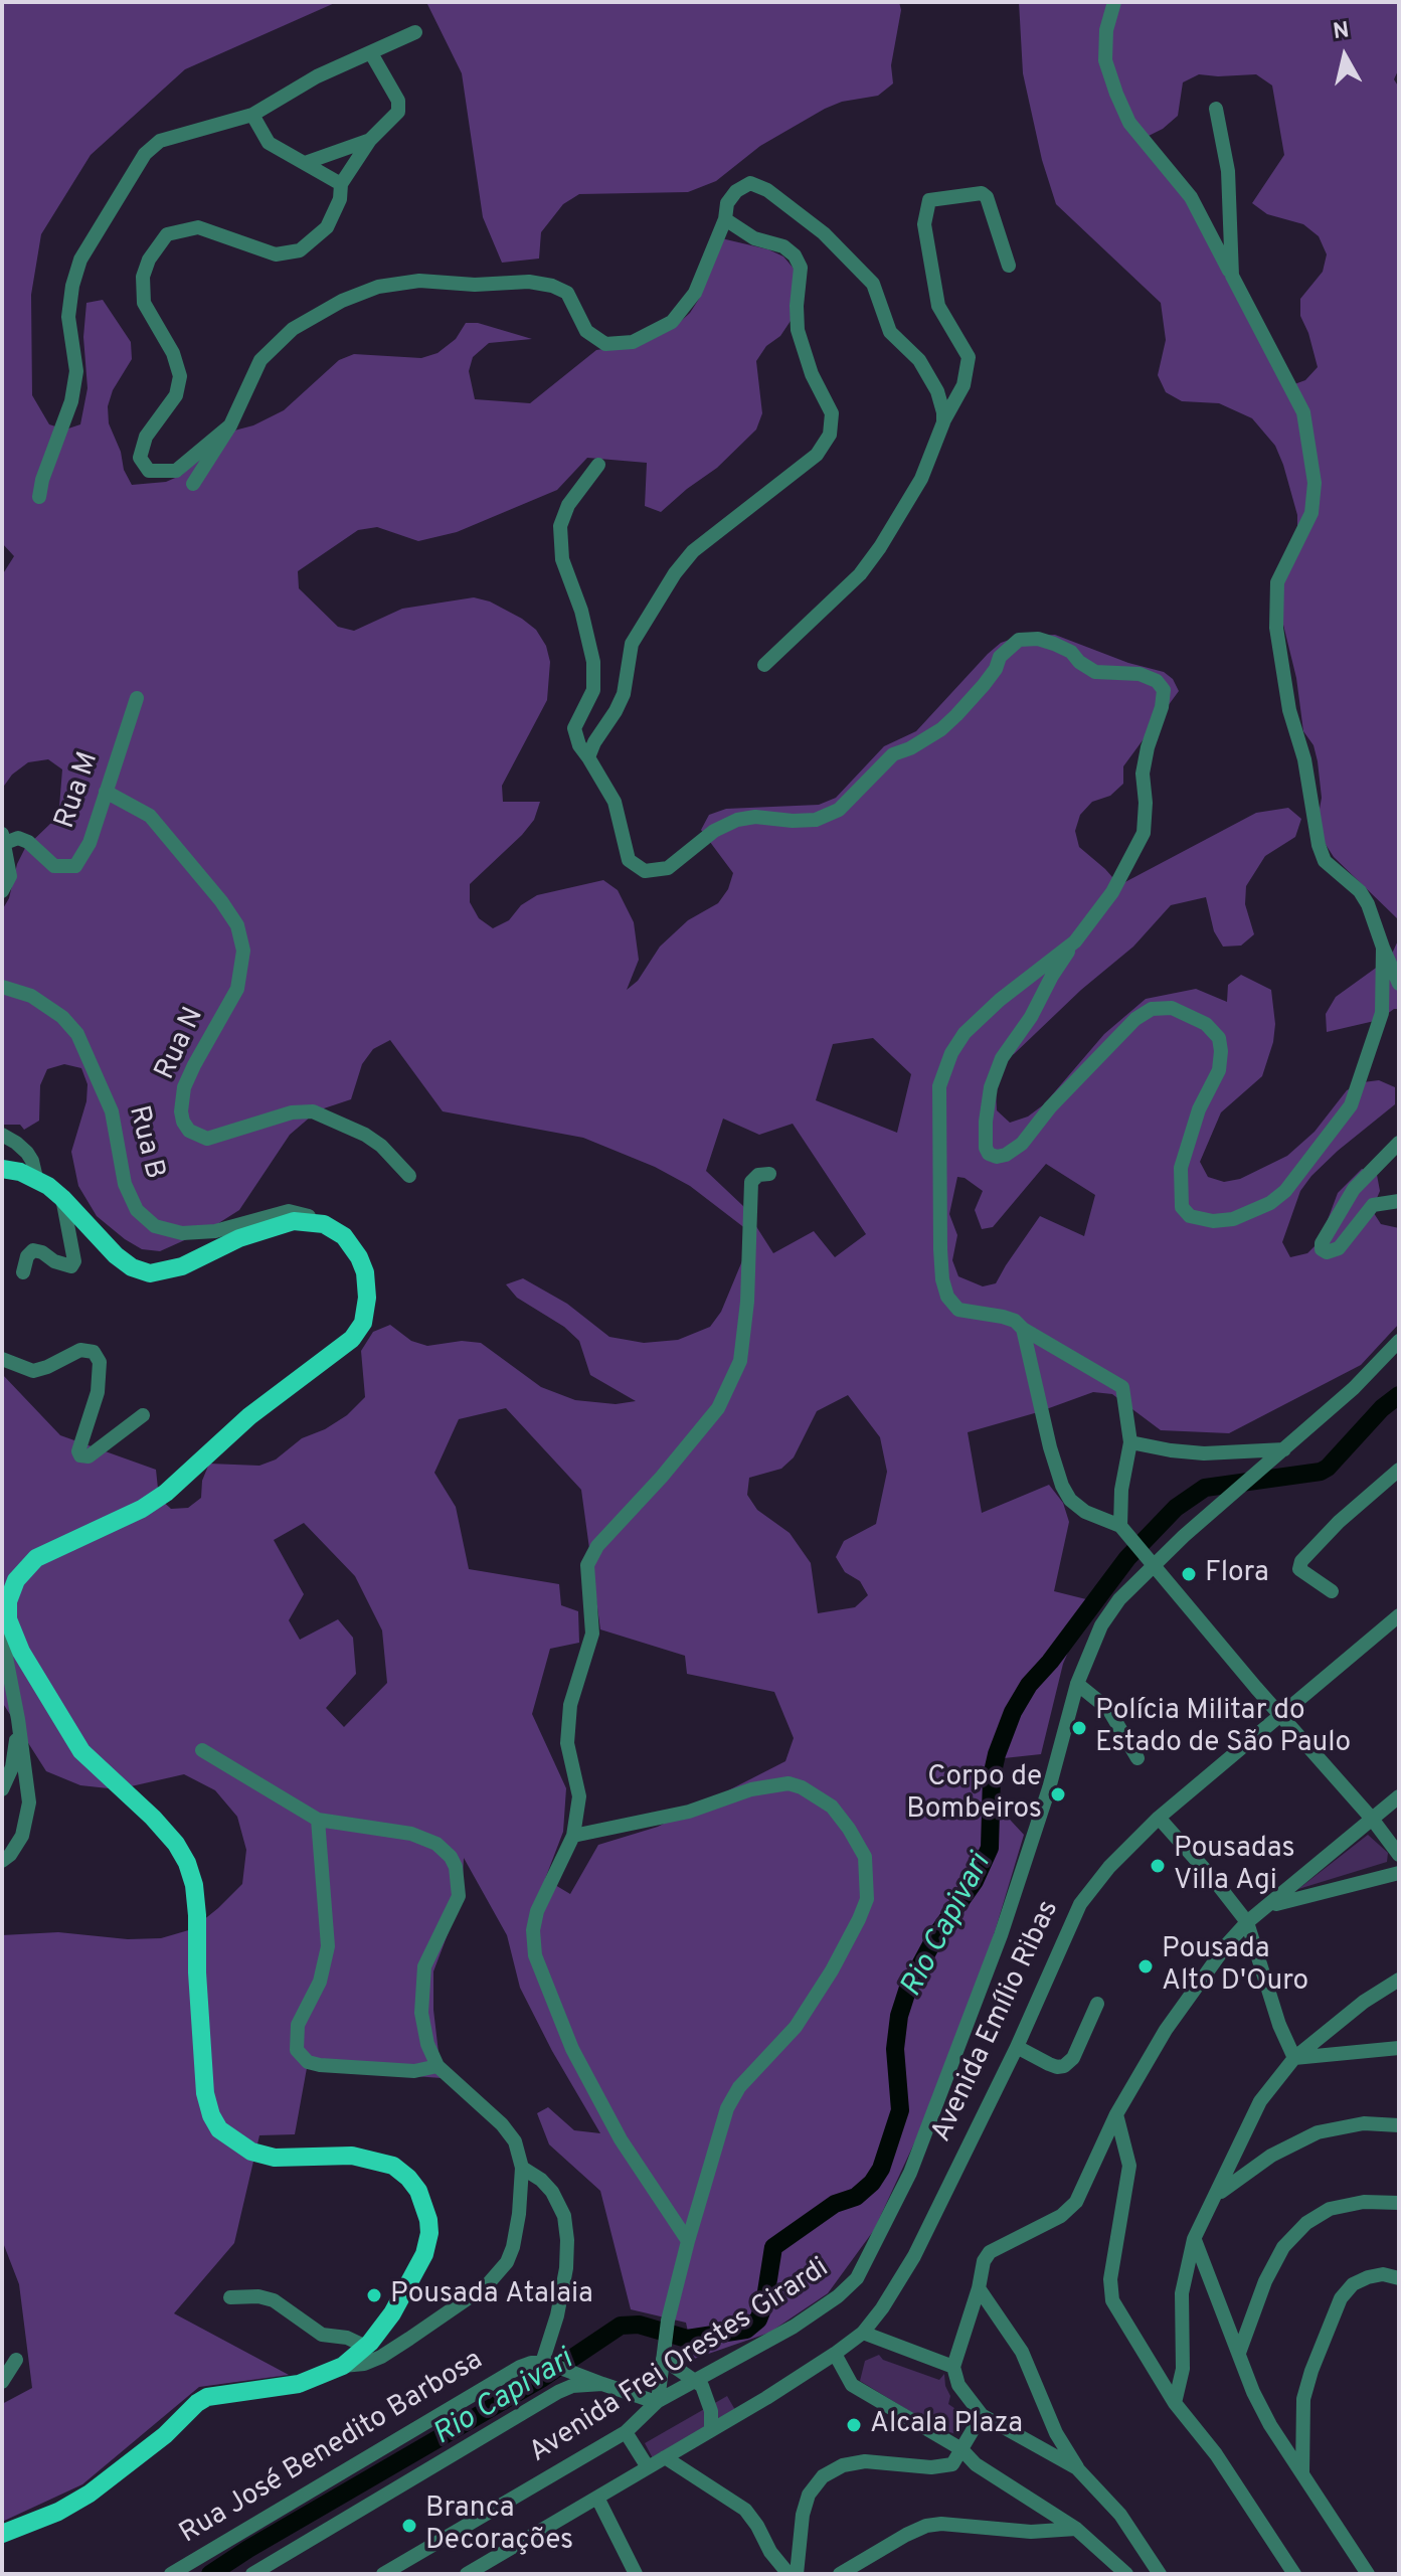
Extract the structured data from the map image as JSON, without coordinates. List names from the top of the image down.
{
  "streets": {
    "street": [
      "Rua M",
      "Rua N",
      "Rua B",
      "Avenida Emílio Ribas",
      "Avenida Frei Orestes Girardi",
      "Rua José Benedito Barbosa"
    ]
  },
  "crossings": [
    ["Rua M", "Rua N"]
  ],
  "water": ["Rio Capivari"],
  "places": [
    "Flora",
    "Polícia Militar do Estado de São Paulo",
    "Corpo de Bombeiros",
    "Pousadas Villa Agi",
    "Pousada Alto D'Ouro",
    "Pousada Atalaia",
    "Alcala Plaza",
    "Branca Decorações"
  ],
  "north": "top"
}
